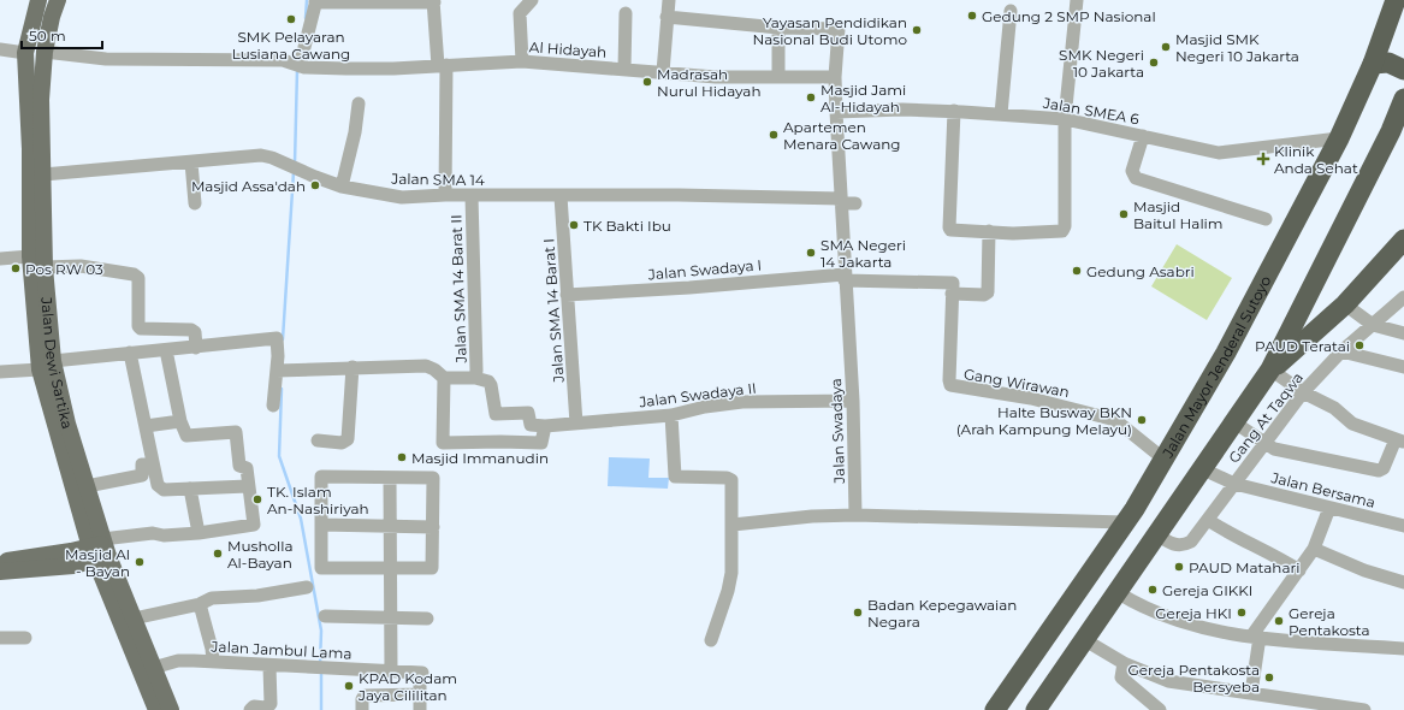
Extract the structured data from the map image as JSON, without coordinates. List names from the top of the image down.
{
  "streets": {
    "highway": ["Jalan Mayor Jenderal Sutoyo"],
    "main road": ["Jalan Dewi Sartika"],
    "street": [
      "Al Hidayah",
      "Jalan SMEA 6",
      "Jalan SMA 14",
      "Jalan Swadaya I",
      "Jalan SMA 14 Barat II",
      "Jalan SMA 14 Barat I",
      "Gang Wirawan",
      "Jalan Swadaya II",
      "Gang At Taqwa",
      "Jalan Swadaya",
      "Jalan Bersama",
      "Jalan Jambul Lama"
    ]
  },
  "crossings": [
    ["Al Hidayah", "Jalan Dewi Sartika"],
    ["Al Hidayah", "Jalan Swadaya"],
    ["Jalan SMEA 6", "Jalan Mayor Jenderal Sutoyo"],
    ["Jalan SMEA 6", "Jalan Swadaya"],
    ["Jalan SMA 14", "Jalan SMA 14 Barat II"],
    ["Jalan SMA 14", "Jalan SMA 14 Barat I"],
    ["Jalan SMA 14", "Jalan Dewi Sartika"],
    ["Jalan SMA 14", "Jalan Swadaya"],
    ["Jalan Swadaya I", "Jalan SMA 14 Barat I"],
    ["Jalan Swadaya I", "Gang Wirawan"],
    ["Jalan Swadaya I", "Jalan Swadaya"],
    ["Jalan SMA 14 Barat I", "Jalan Swadaya II"],
    ["Jalan Dewi Sartika", "Jalan Jambul Lama"],
    ["Jalan Mayor Jenderal Sutoyo", "Gang Wirawan"],
    ["Jalan Swadaya II", "Jalan Swadaya"],
    ["Gang At Taqwa", "Jalan Bersama"]
  ],
  "places": {
    "other": [
      "Gedung 2 SMP Nasional",
      "SMK Pelayaran Lusiana Cawang",
      "Yayasan Pendidikan Nasional Budi Utomo",
      "Masjid SMK Negeri 10 Jakarta",
      "SMK Negeri 10 Jakarta",
      "Madrasah Nurul Hidayah",
      "Masjid Jami Al-Hidayah",
      "Apartemen Menara Cawang",
      "Masjid Assa'dah",
      "Masjid Baitul Halim",
      "TK Bakti Ibu",
      "SMA Negeri 14 Jakarta",
      "Pos RW 03",
      "Gedung Asabri",
      "PAUD Teratai",
      "Halte Busway BKN (Arah Kampung Melayu)",
      "Masjid Immanudin",
      "TK. Islam An-Nashiriyah",
      "Musholla Al-Bayan",
      "Masjid Al - Bayan",
      "PAUD Matahari",
      "Gereja GIKKI",
      "Badan Kepegawaian Negara",
      "Gereja HKI",
      "Gereja Pentakosta",
      "Gereja Pentakosta Bersyeba",
      "KPAD Kodam Jaya Cililitan"
    ],
    "health": ["Klinik Anda Sehat"]
  },
  "scale_bar": "50 m"
}
